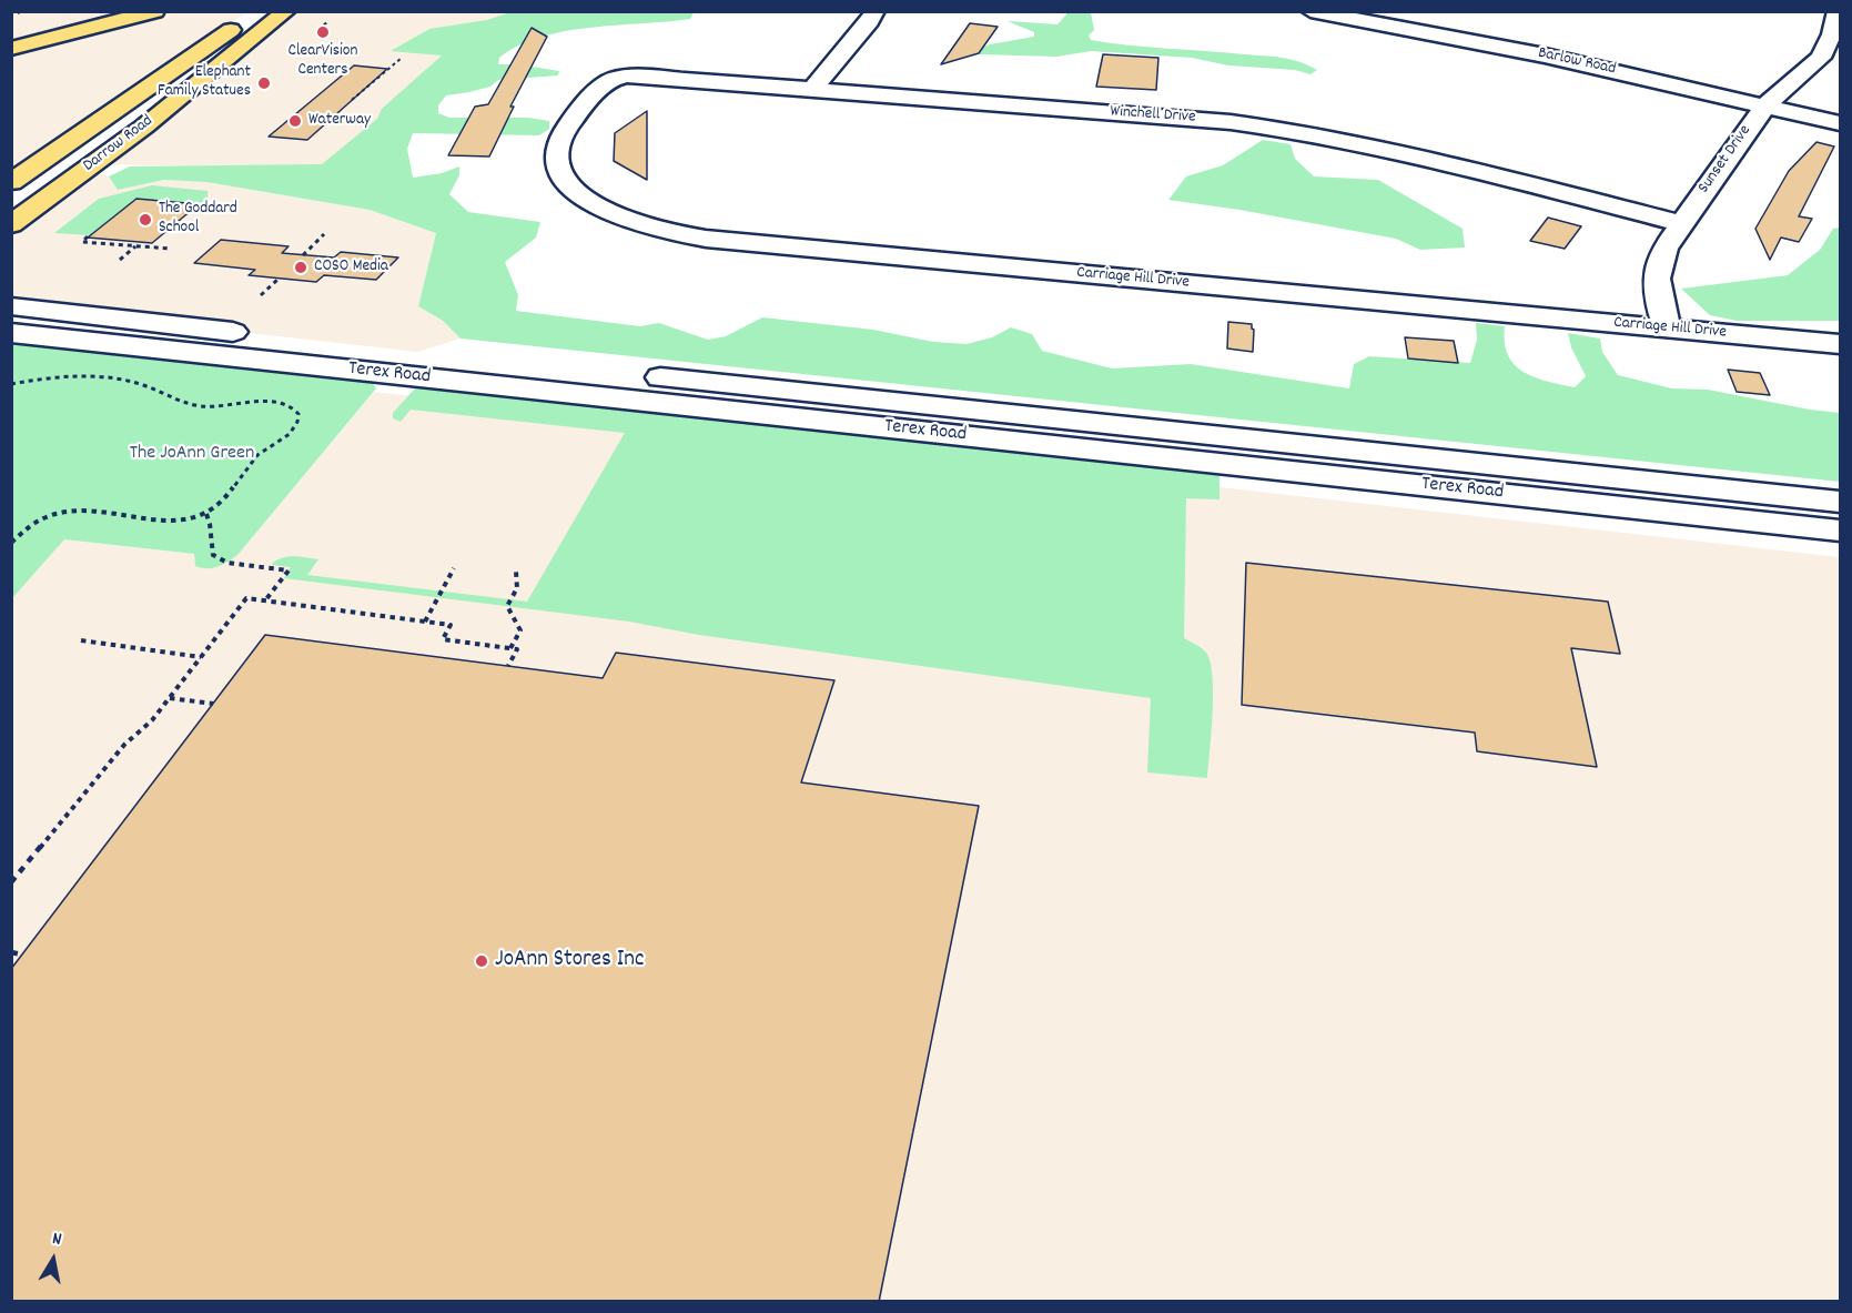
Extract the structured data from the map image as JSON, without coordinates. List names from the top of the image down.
{
  "streets": {
    "main road": ["Darrow Road"],
    "street": [
      "Barlow Road",
      "Winchell Drive",
      "Sunset Drive",
      "Carriage Hill Drive",
      "Terex Road"
    ]
  },
  "crossings": [
    ["Barlow Road", "Sunset Drive"],
    ["Winchell Drive", "Sunset Drive"],
    ["Winchell Drive", "Carriage Hill Drive"],
    ["Sunset Drive", "Carriage Hill Drive"]
  ],
  "parks": ["The JoAnn Green"],
  "places": [
    "ClearVision Centers",
    "Elephant Family Statues",
    "Waterway",
    "The Goddard School",
    "COSO Media",
    "JoAnn Stores Inc"
  ],
  "north": "top"
}
